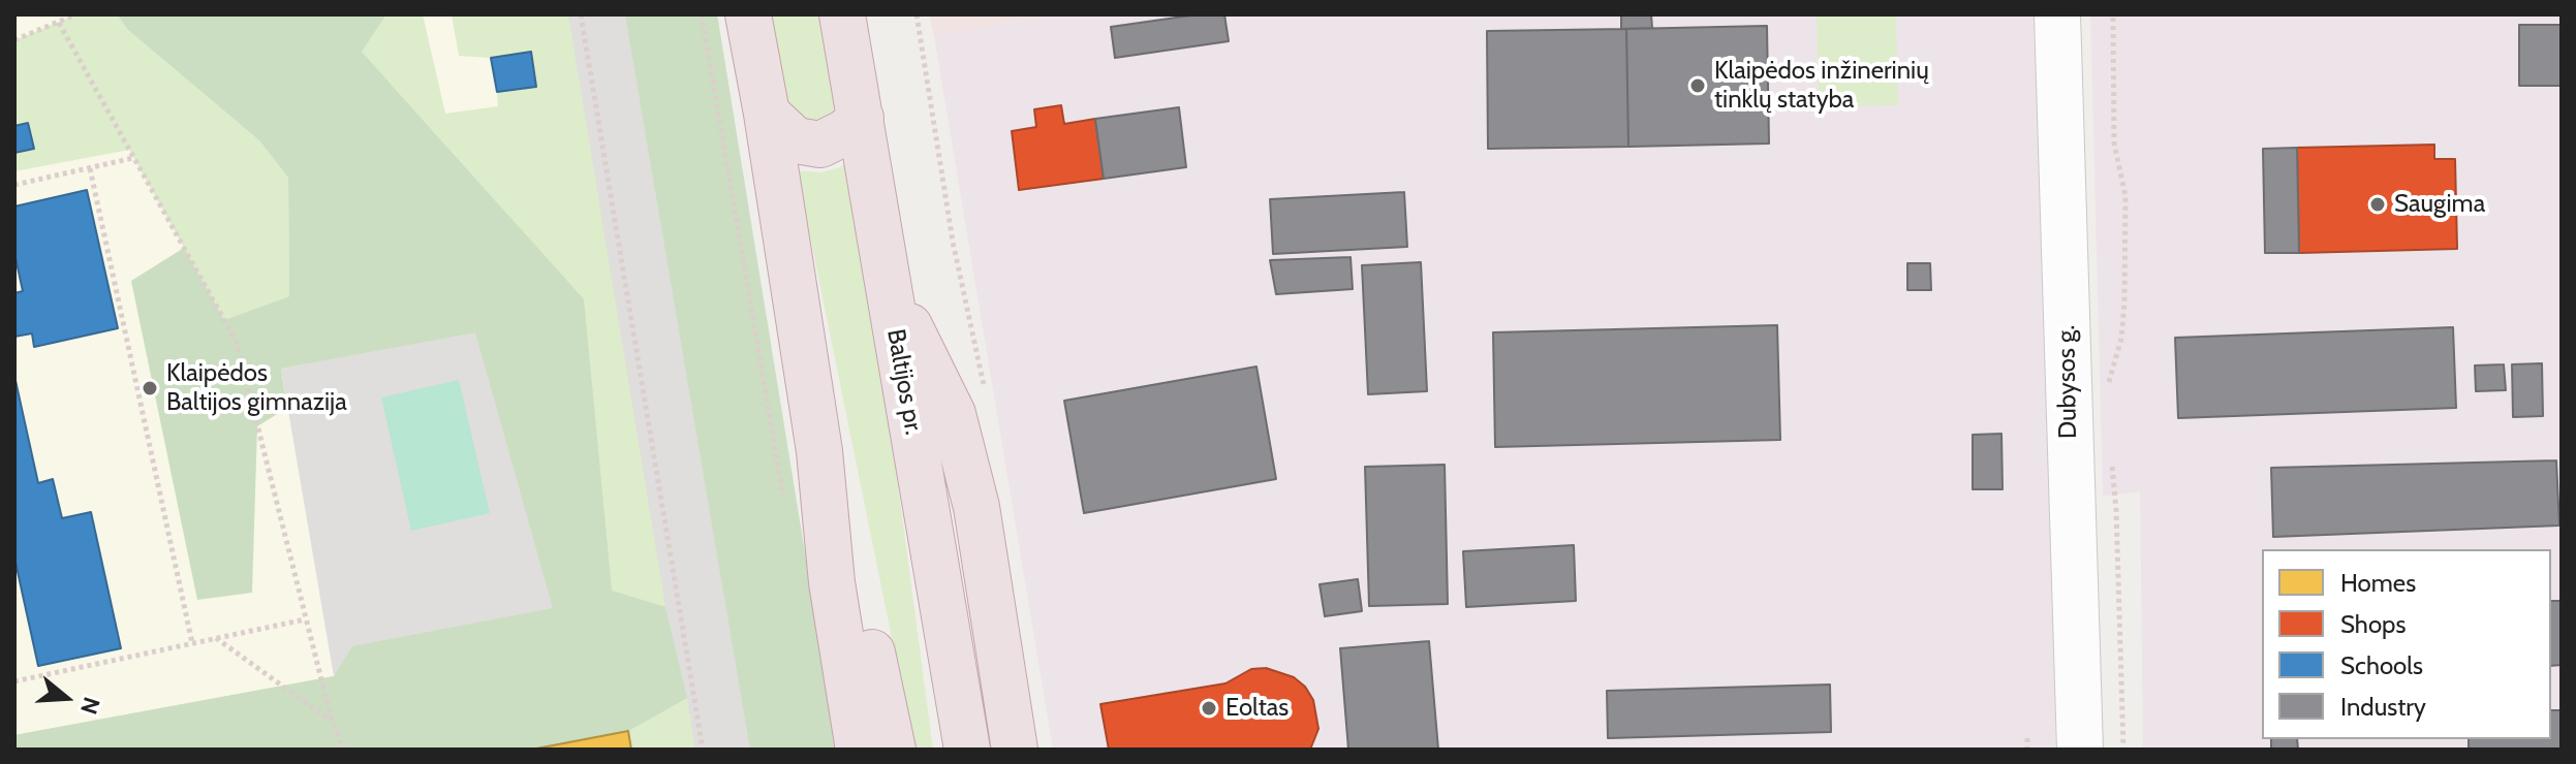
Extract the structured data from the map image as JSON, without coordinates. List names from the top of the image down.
{
  "streets": {
    "highway": ["Baltijos pr."],
    "street": ["Dubysos g."]
  },
  "places": [
    "Klaipėdos inžinerinių tinklų statyba",
    "Saugima",
    "Klaipėdos Baltijos gimnazija",
    "Eoltas"
  ],
  "legend": [
    "Homes",
    "Shops",
    "Schools",
    "Industry"
  ],
  "north": "right"
}
